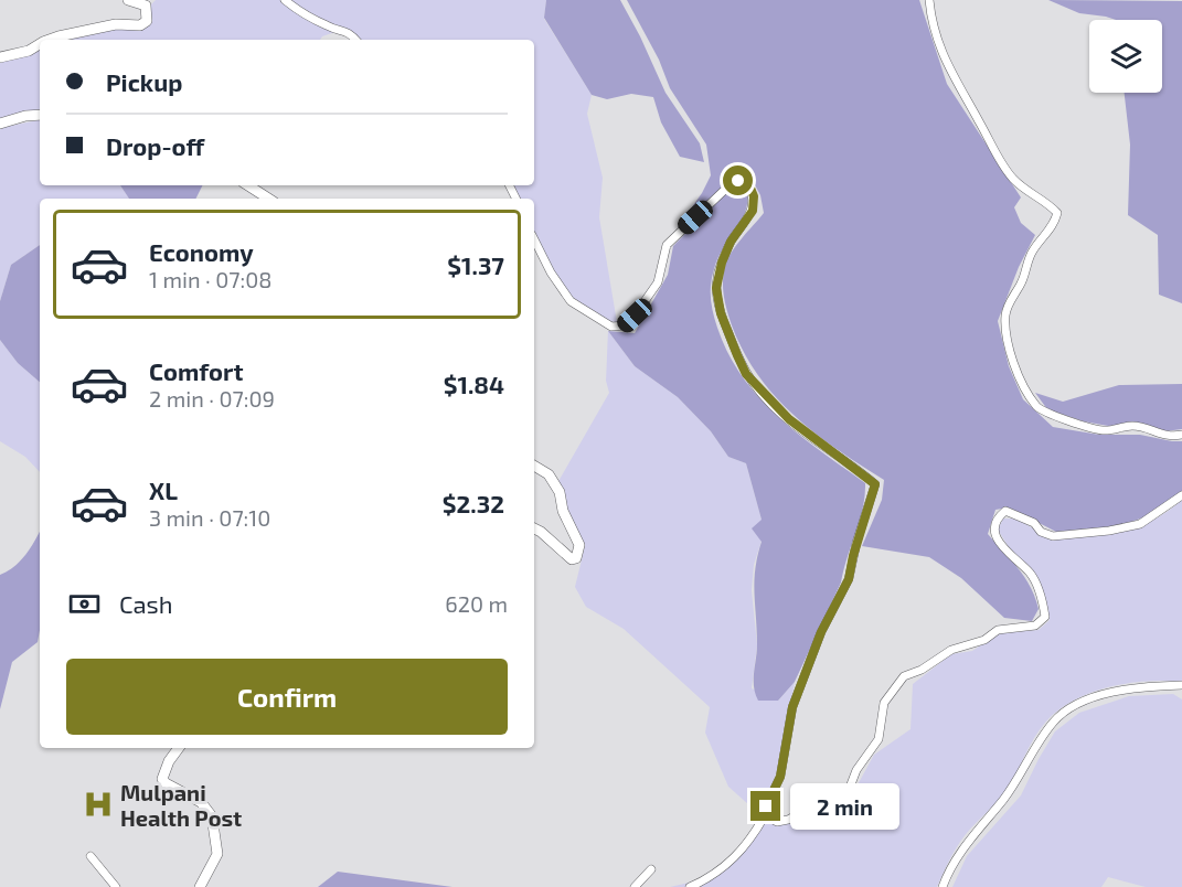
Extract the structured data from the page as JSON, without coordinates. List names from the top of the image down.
{
  "places": {
    "hospital": ["Mulpani Health Post"]
  },
  "page": {
    "banner": ["Pickup", "Drop-off"],
    "list": [
      {
        "name": "Economy",
        "note": "1 min · 07:08",
        "value": "$1.37"
      },
      {
        "name": "Comfort",
        "note": "2 min · 07:09",
        "value": "$1.84"
      },
      {
        "name": "XL",
        "note": "3 min · 07:10",
        "value": "$2.32"
      }
    ],
    "pay": ["Cash", "620 m"],
    "buttons": "Confirm",
    "bubble": "2 min"
  }
}
